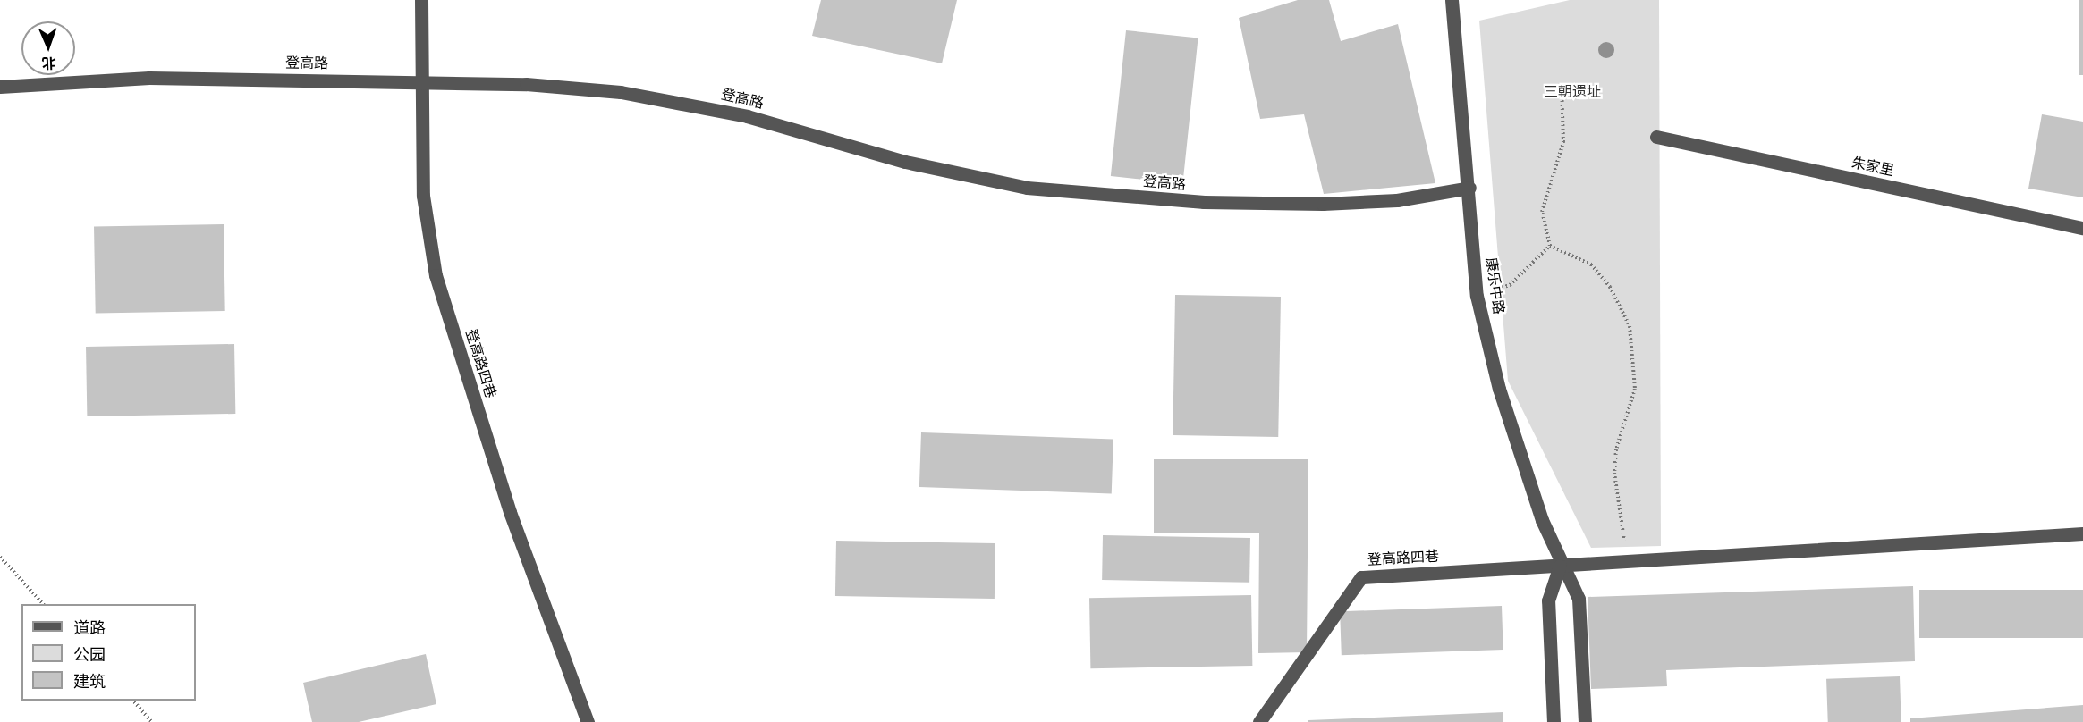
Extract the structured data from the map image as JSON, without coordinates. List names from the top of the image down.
{
  "streets": {
    "street": [
      "登高路",
      "朱家里",
      "康乐中路",
      "登高路四巷"
    ]
  },
  "crossings": [
    ["登高路", "康乐中路"],
    ["登高路", "登高路四巷"],
    ["康乐中路", "登高路四巷"]
  ],
  "parks": ["三朝遗址"],
  "legend": ["道路", "公园", "建筑"],
  "north": "bottom"
}
